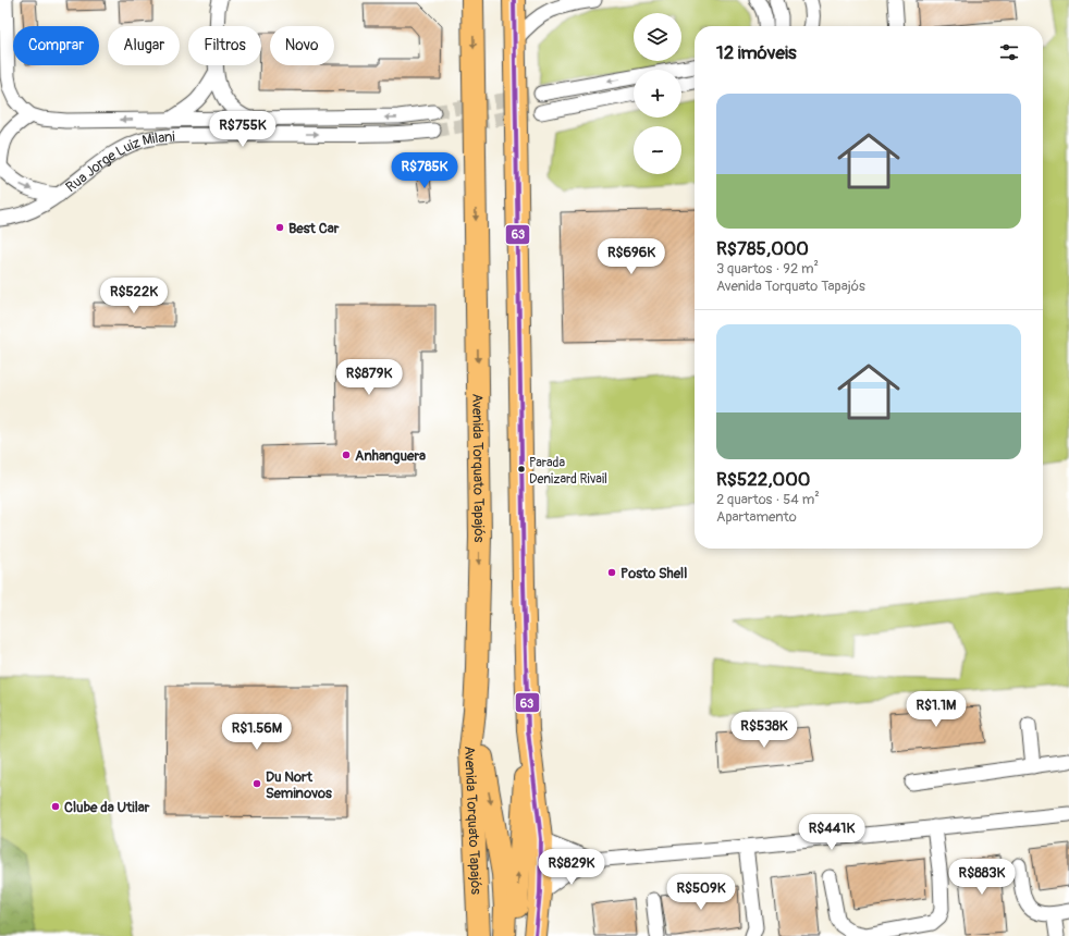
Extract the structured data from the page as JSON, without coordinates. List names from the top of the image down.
{
  "streets": {
    "highway": ["Avenida Torquato Tapajós"],
    "street": ["Rua Jorge Luiz Milani"]
  },
  "places": [
    "Best Car",
    "Anhanguera",
    "Parada Denizard Rivail",
    "Posto Shell",
    "Du Nort Seminovos",
    "Clube da Utilar"
  ],
  "lines": ["transit line 63"],
  "page": {
    "map_buttons": ["+", "−"],
    "chip": [
      "Comprar",
      "Alugar",
      "Filtros",
      "Novo"
    ],
    "heading": "12 imóveis",
    "list": [
      {
        "name": "R$785,000",
        "note": "3 quartos · 92 m² · Avenida Torquato Tapajós"
      },
      {
        "name": "R$522,000",
        "note": "2 quartos · 54 m² · Apartamento"
      }
    ],
    "price": [
      "R$755K",
      "R$785K",
      "R$696K",
      "R$522K",
      "R$879K",
      "R$1.1M",
      "R$538K",
      "R$1.56M",
      "R$441K",
      "R$829K",
      "R$883K",
      "R$509K"
    ]
  }
}
